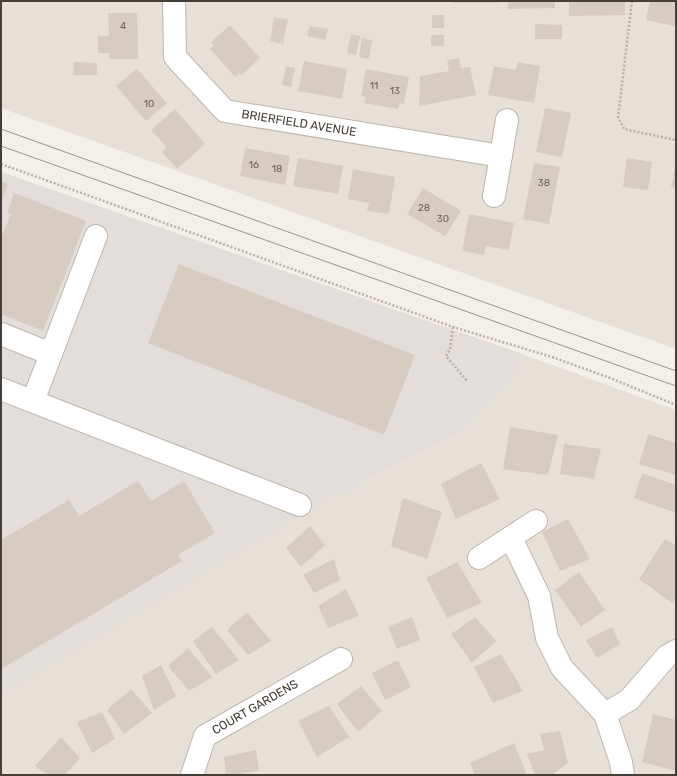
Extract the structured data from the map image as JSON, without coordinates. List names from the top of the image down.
{
  "streets": {
    "street": ["BRIERFIELD AVENUE", "COURT GARDENS"]
  },
  "house_numbers": [
    "4",
    "11",
    "13",
    "10",
    "16",
    "18",
    "38",
    "28",
    "30"
  ]
}
